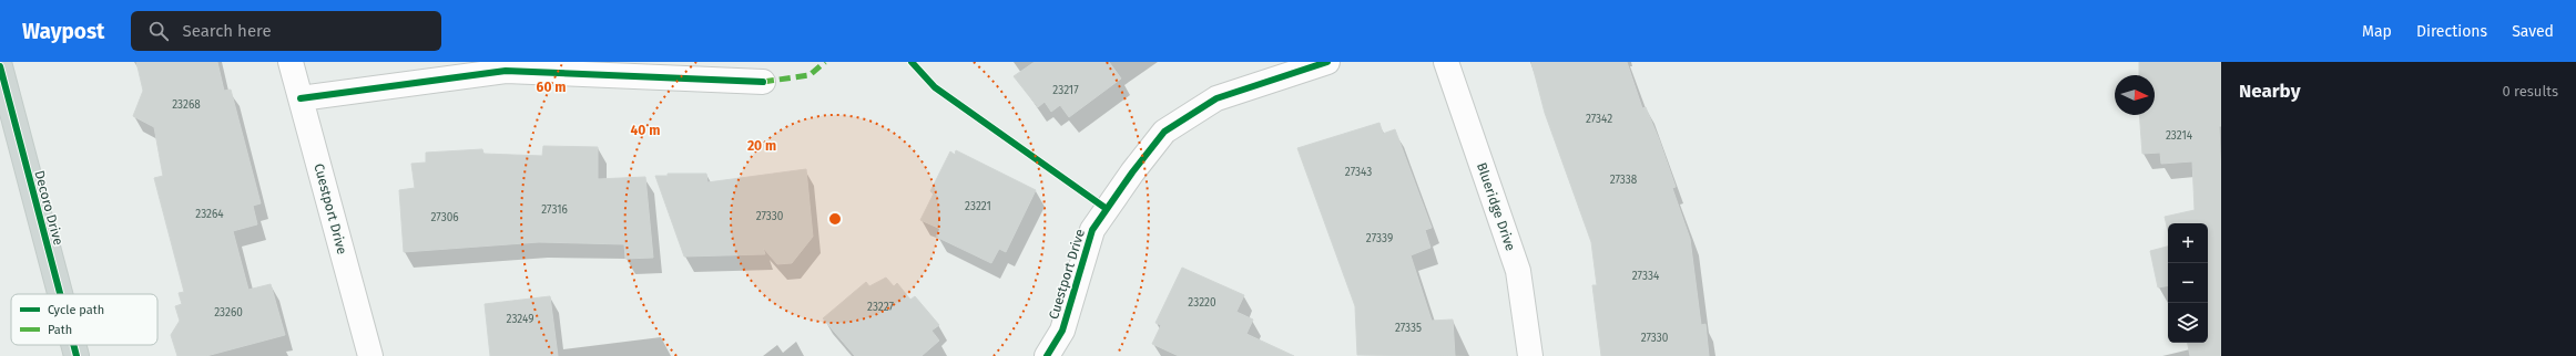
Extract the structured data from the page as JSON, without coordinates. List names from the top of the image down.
{
  "streets": {
    "main road": ["Decoro Drive"],
    "street": ["Blueridge Drive", "Cuestport Drive"]
  },
  "house_numbers": [
    "23217",
    "23268",
    "27342",
    "23214",
    "27343",
    "27338",
    "23221",
    "27316",
    "23264",
    "27330",
    "27306",
    "27339",
    "27334",
    "23220",
    "23227",
    "23260",
    "23249",
    "27335",
    "27330"
  ],
  "legend": ["Cycle path", "Path"],
  "north": "right",
  "page": {
    "header": "Waypost",
    "search": "Search here",
    "nav": ["Map", "Directions", "Saved"],
    "heading": ["Nearby", "0 results"],
    "map_buttons": ["+", "−"]
  },
  "rings": ["60 m", "40 m", "20 m"]
}
